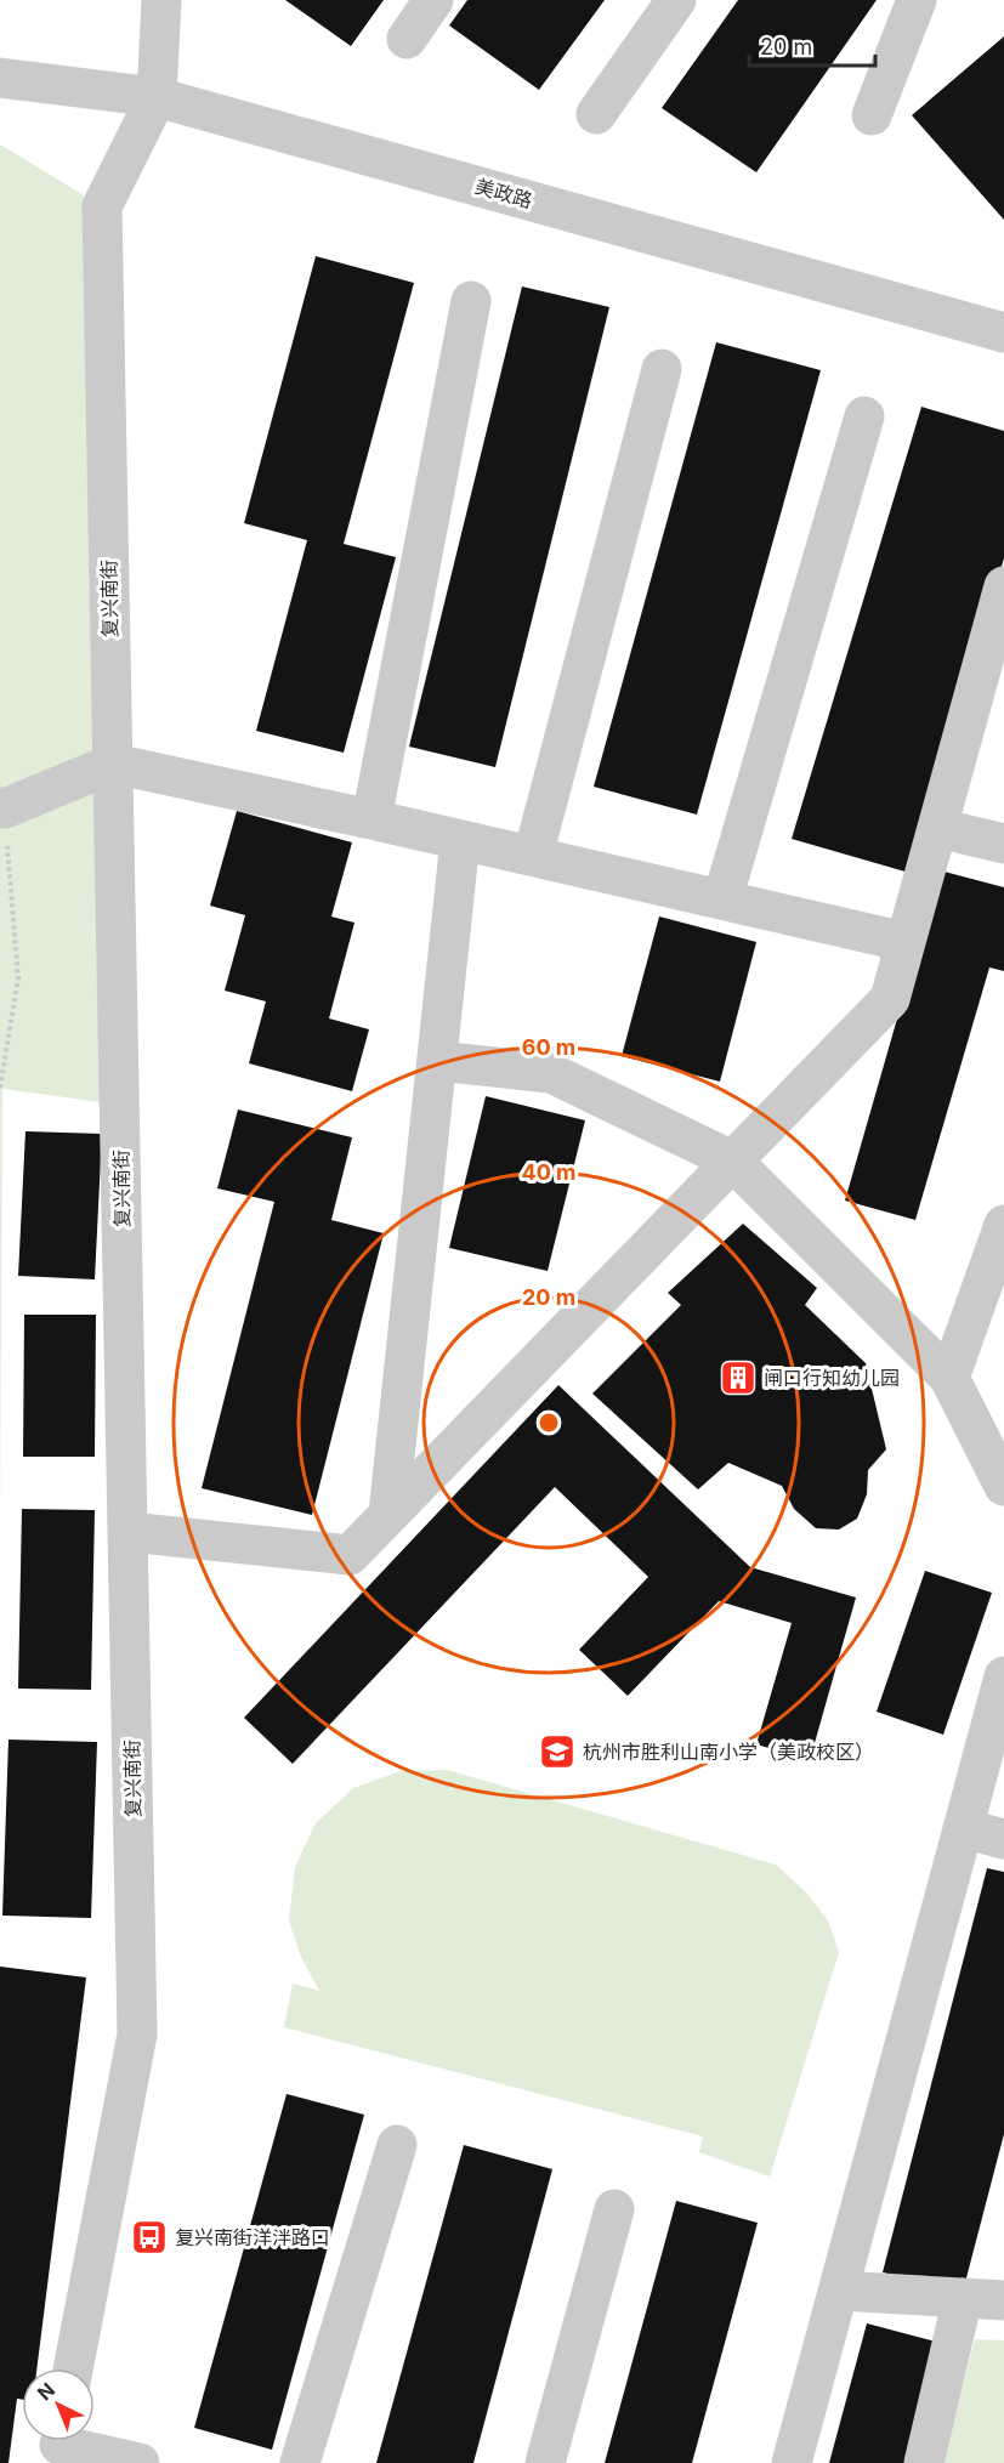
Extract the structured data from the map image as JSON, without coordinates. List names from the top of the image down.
{
  "streets": {
    "street": ["美政路", "复兴南街"]
  },
  "crossings": [
    ["美政路", "复兴南街"]
  ],
  "places": {
    "building": ["闸口行知幼儿园"],
    "school or university": ["杭州市胜利山南小学（美政校区）"],
    "bus stop": ["复兴南街洋泮路口"]
  },
  "scale_bar": "20 m",
  "north": "top left",
  "rings": ["60 m", "40 m", "20 m"]
}
